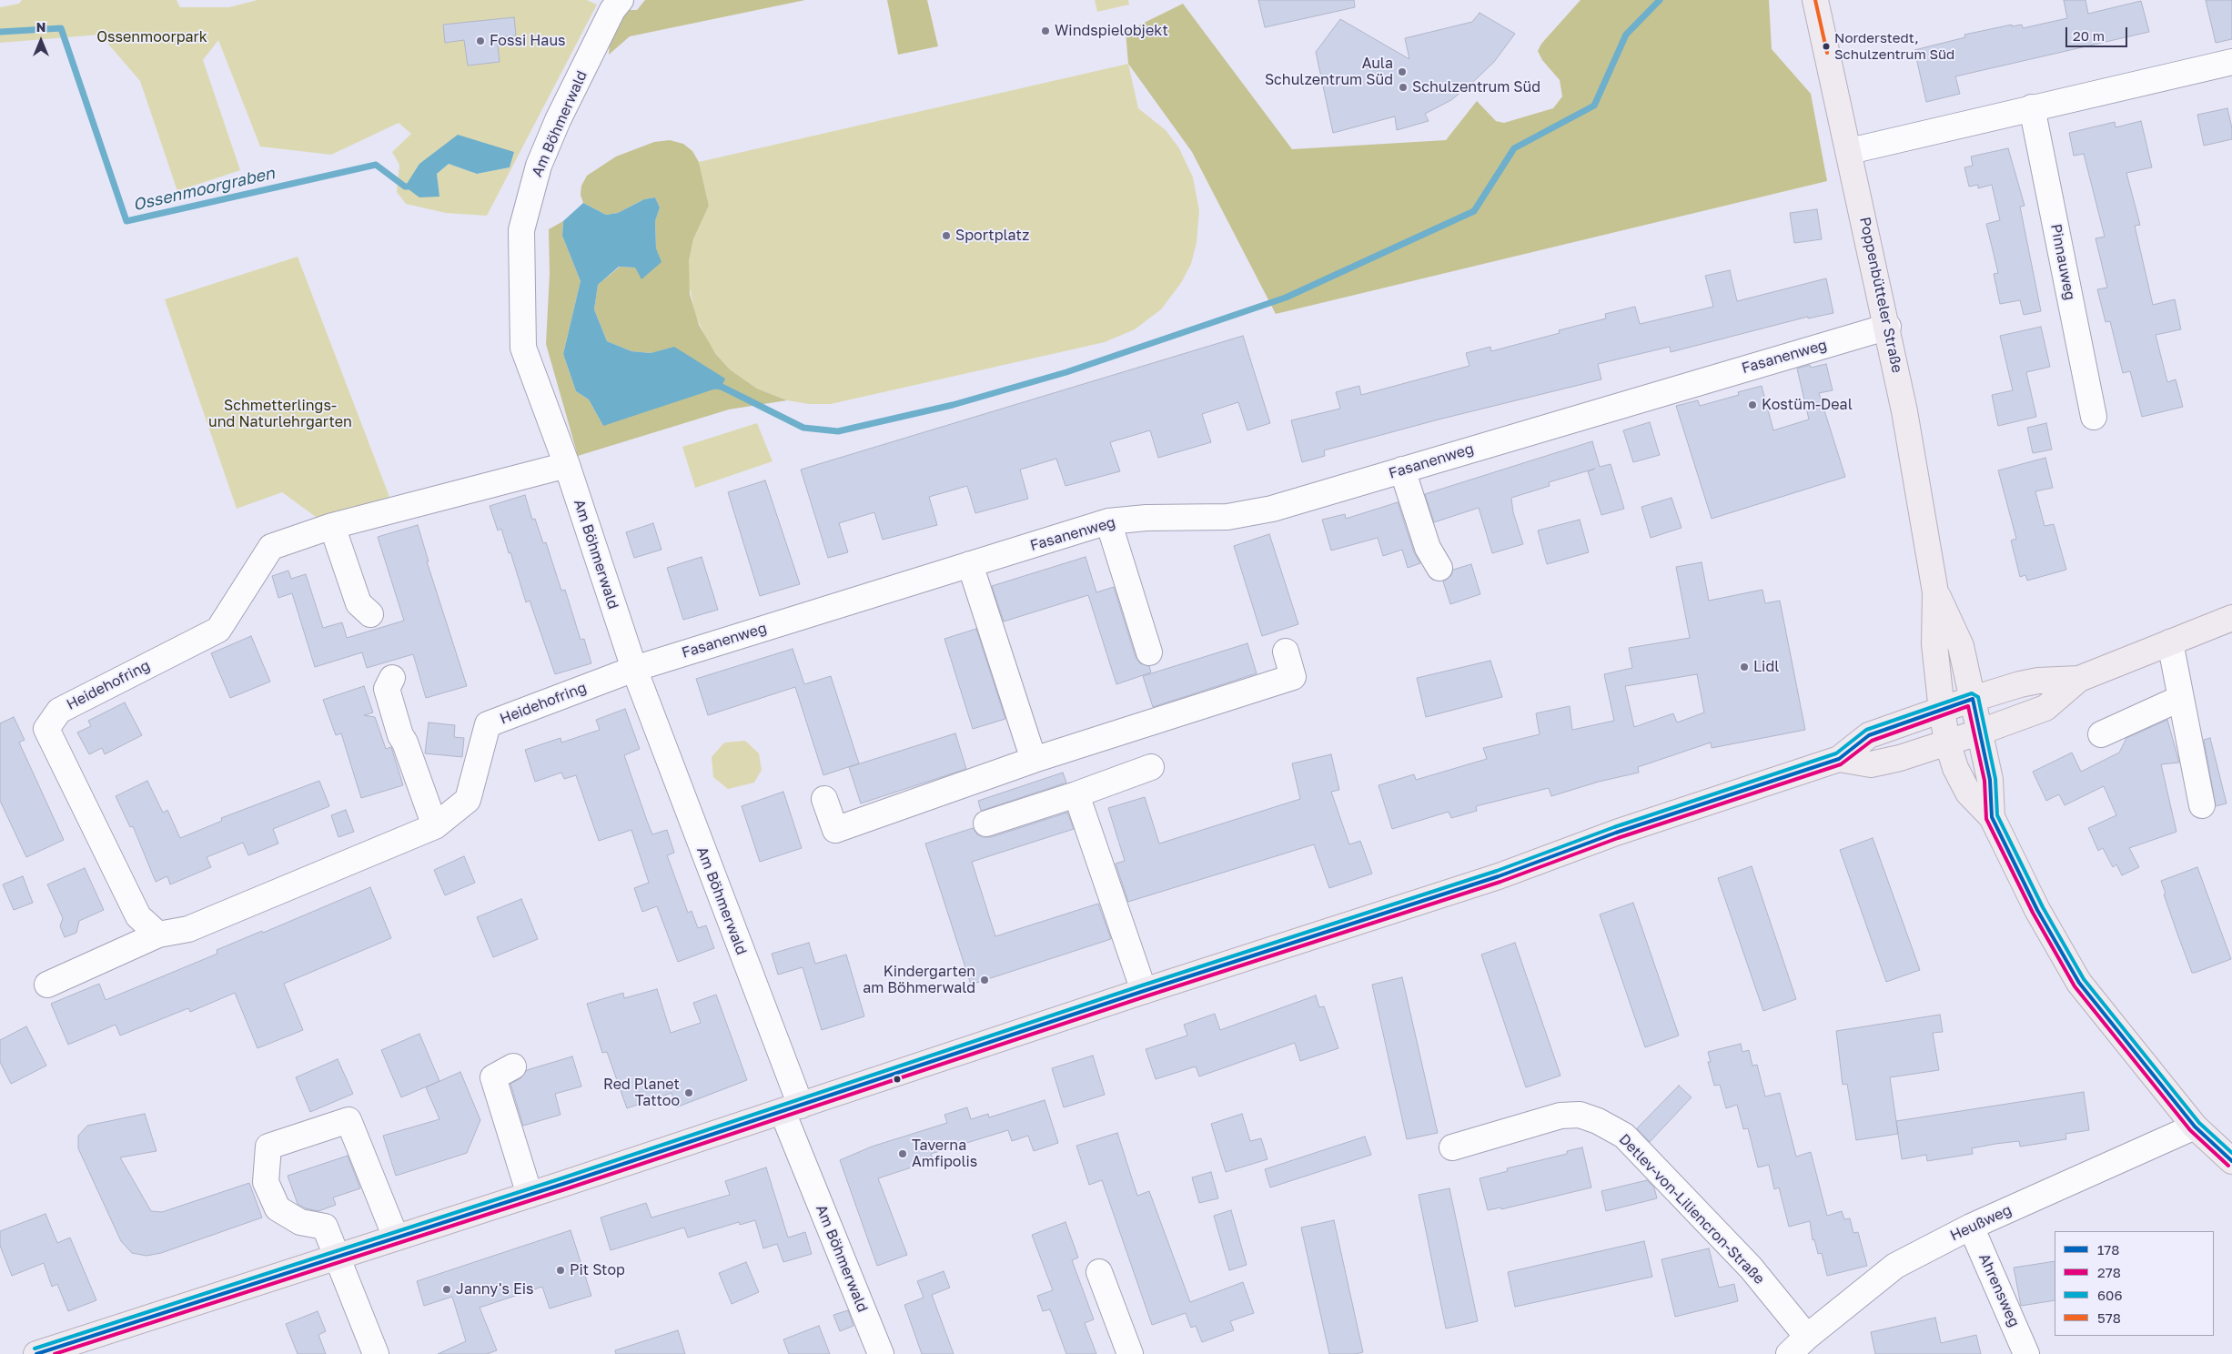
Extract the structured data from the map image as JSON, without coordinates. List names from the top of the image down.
{
  "streets": {
    "main road": ["Poppenbütteler Straße"],
    "street": [
      "Am Böhmerwald",
      "Pinnauweg",
      "Fasanenweg",
      "Heidehofring",
      "Detlev-von-Liliencron-Straße",
      "Heußweg",
      "Ahrensweg"
    ]
  },
  "crossings": [
    ["Am Böhmerwald", "Fasanenweg"],
    ["Am Böhmerwald", "Heidehofring"],
    ["Poppenbütteler Straße", "Fasanenweg"],
    ["Poppenbütteler Straße", "Heußweg"],
    ["Fasanenweg", "Heidehofring"],
    ["Detlev-von-Liliencron-Straße", "Heußweg"],
    ["Heußweg", "Ahrensweg"]
  ],
  "water": ["Ossenmoorgraben"],
  "parks": ["Ossenmoorpark", "Schmetterlings- und Naturlehrgarten"],
  "places": [
    "Windspielobjekt",
    "Fossi Haus",
    "Norderstedt, Schulzentrum Süd",
    "Aula Schulzentrum Süd",
    "Schulzentrum Süd",
    "Sportplatz",
    "Kostüm-Deal",
    "Lidl",
    "Kindergarten am Böhmerwald",
    "Red Planet Tattoo",
    "Taverna Amfipolis",
    "Pit Stop",
    "Janny's Eis"
  ],
  "lines": [
    "transit line 578",
    "transit line 606",
    "transit line 178",
    "transit line 278"
  ],
  "legend": [
    "178",
    "278",
    "606",
    "578"
  ],
  "scale_bar": "20 m",
  "north": "top"
}
